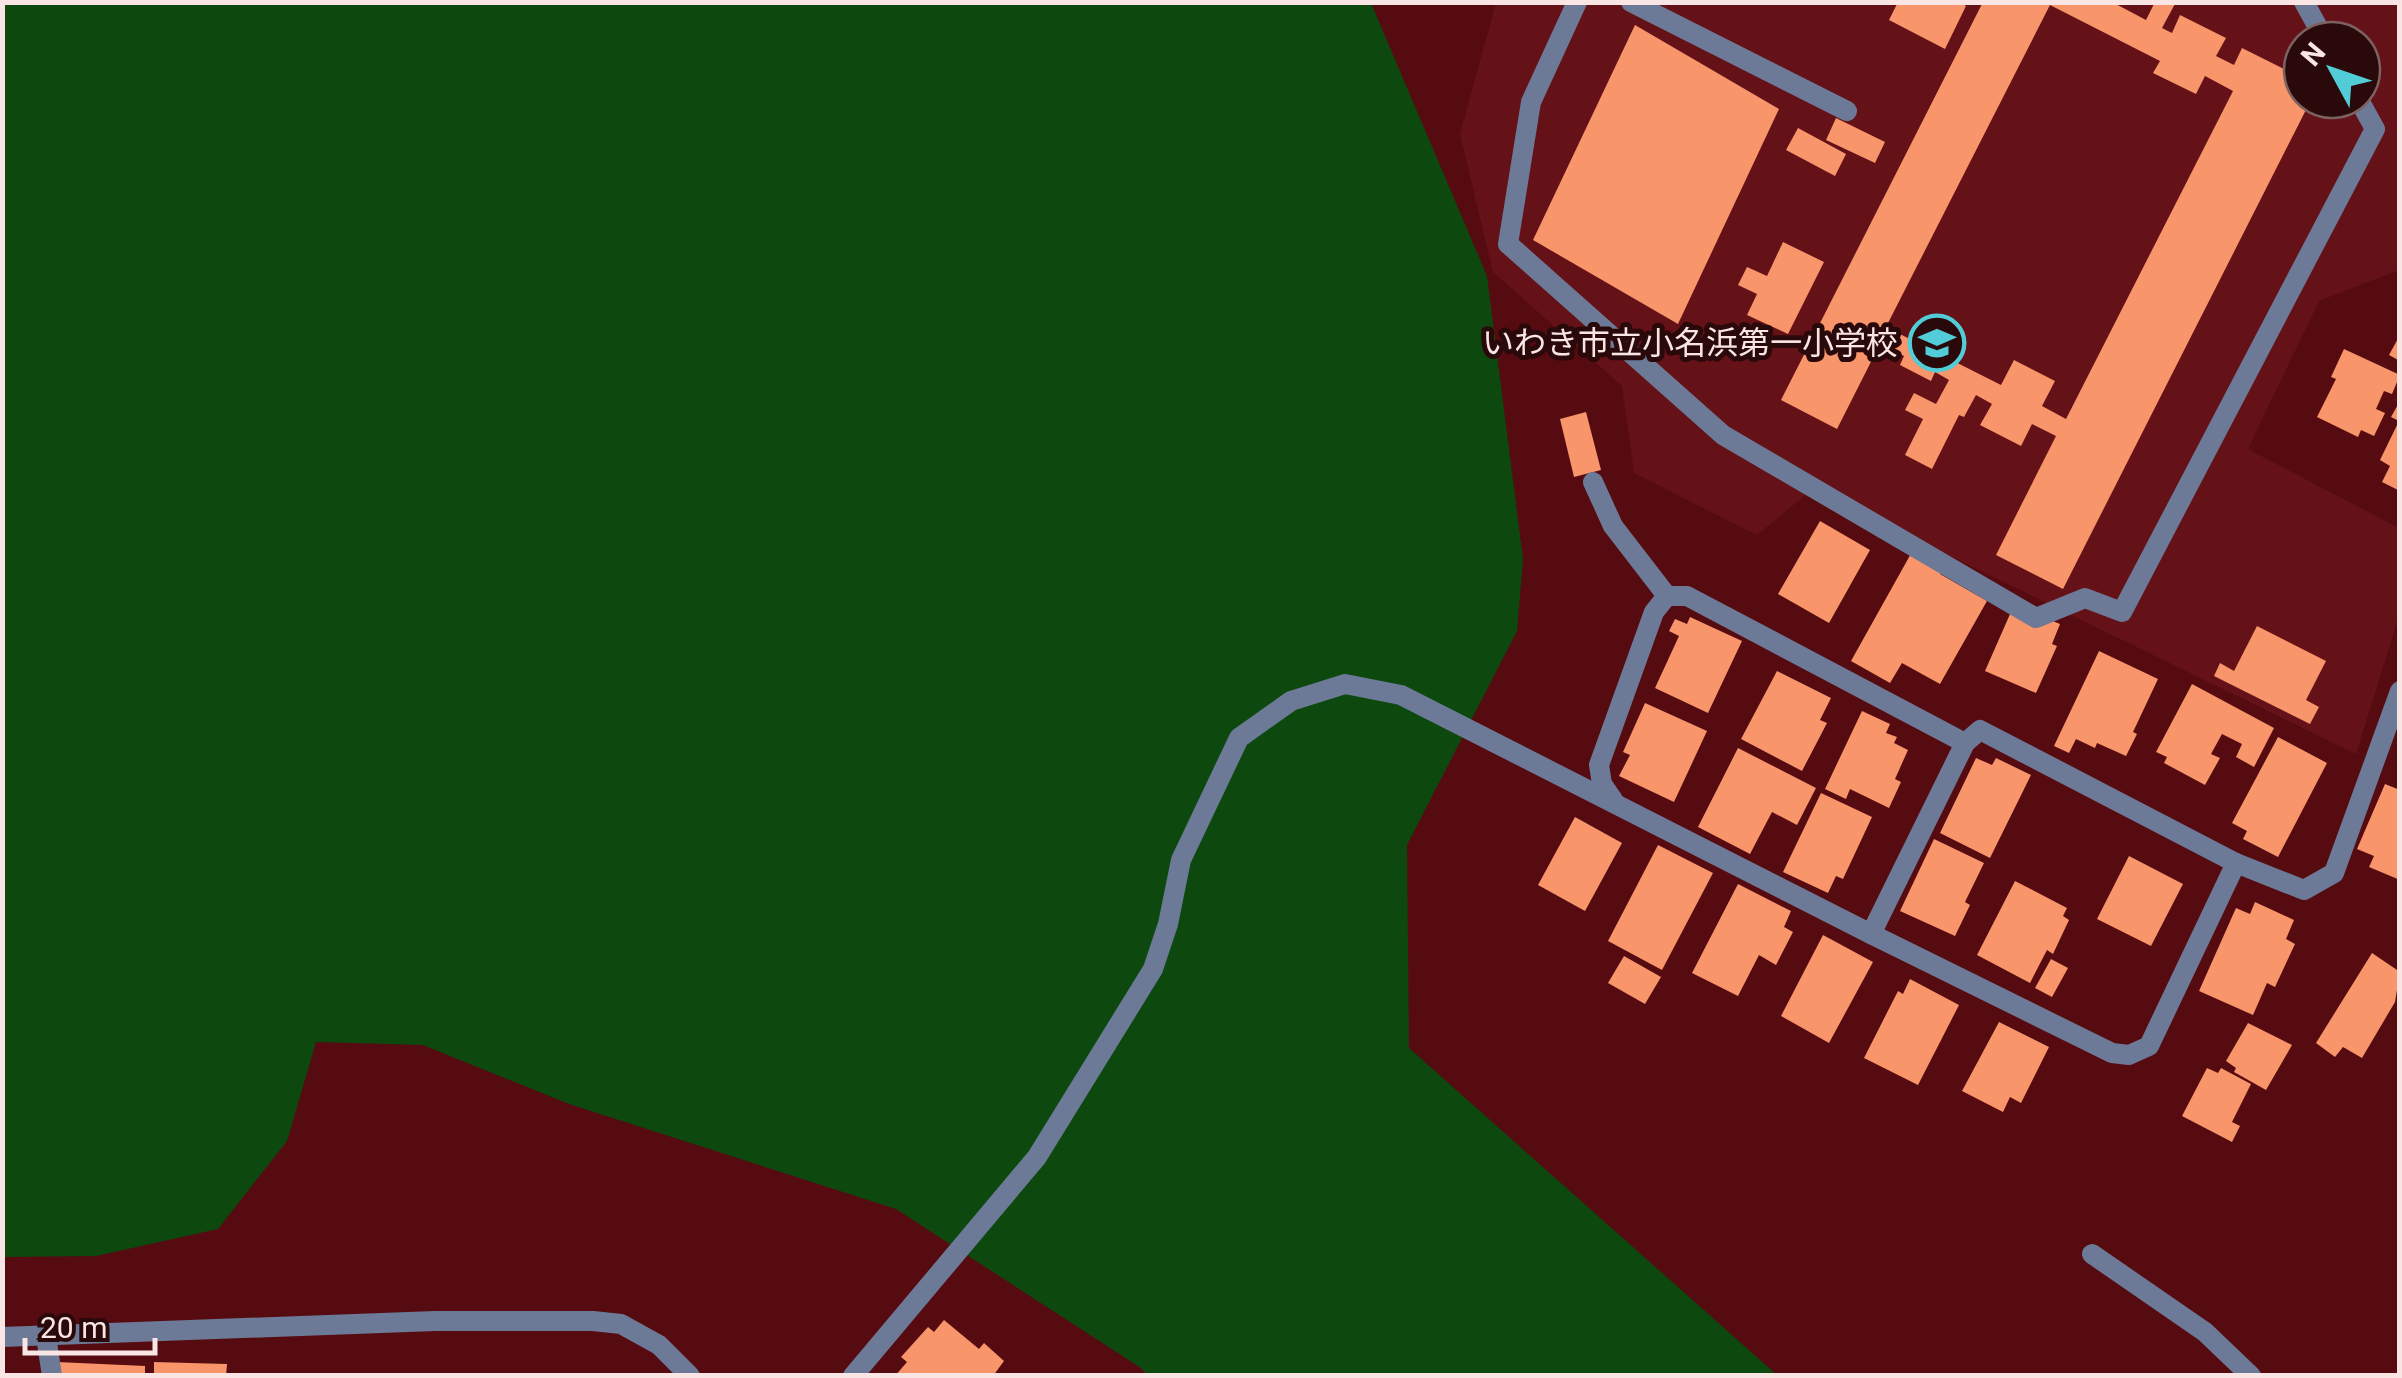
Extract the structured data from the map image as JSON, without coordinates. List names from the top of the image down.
{
  "places": {
    "school or university": ["いわき市立小名浜第一小学校"]
  },
  "scale_bar": "20 m",
  "north": "top left"
}
